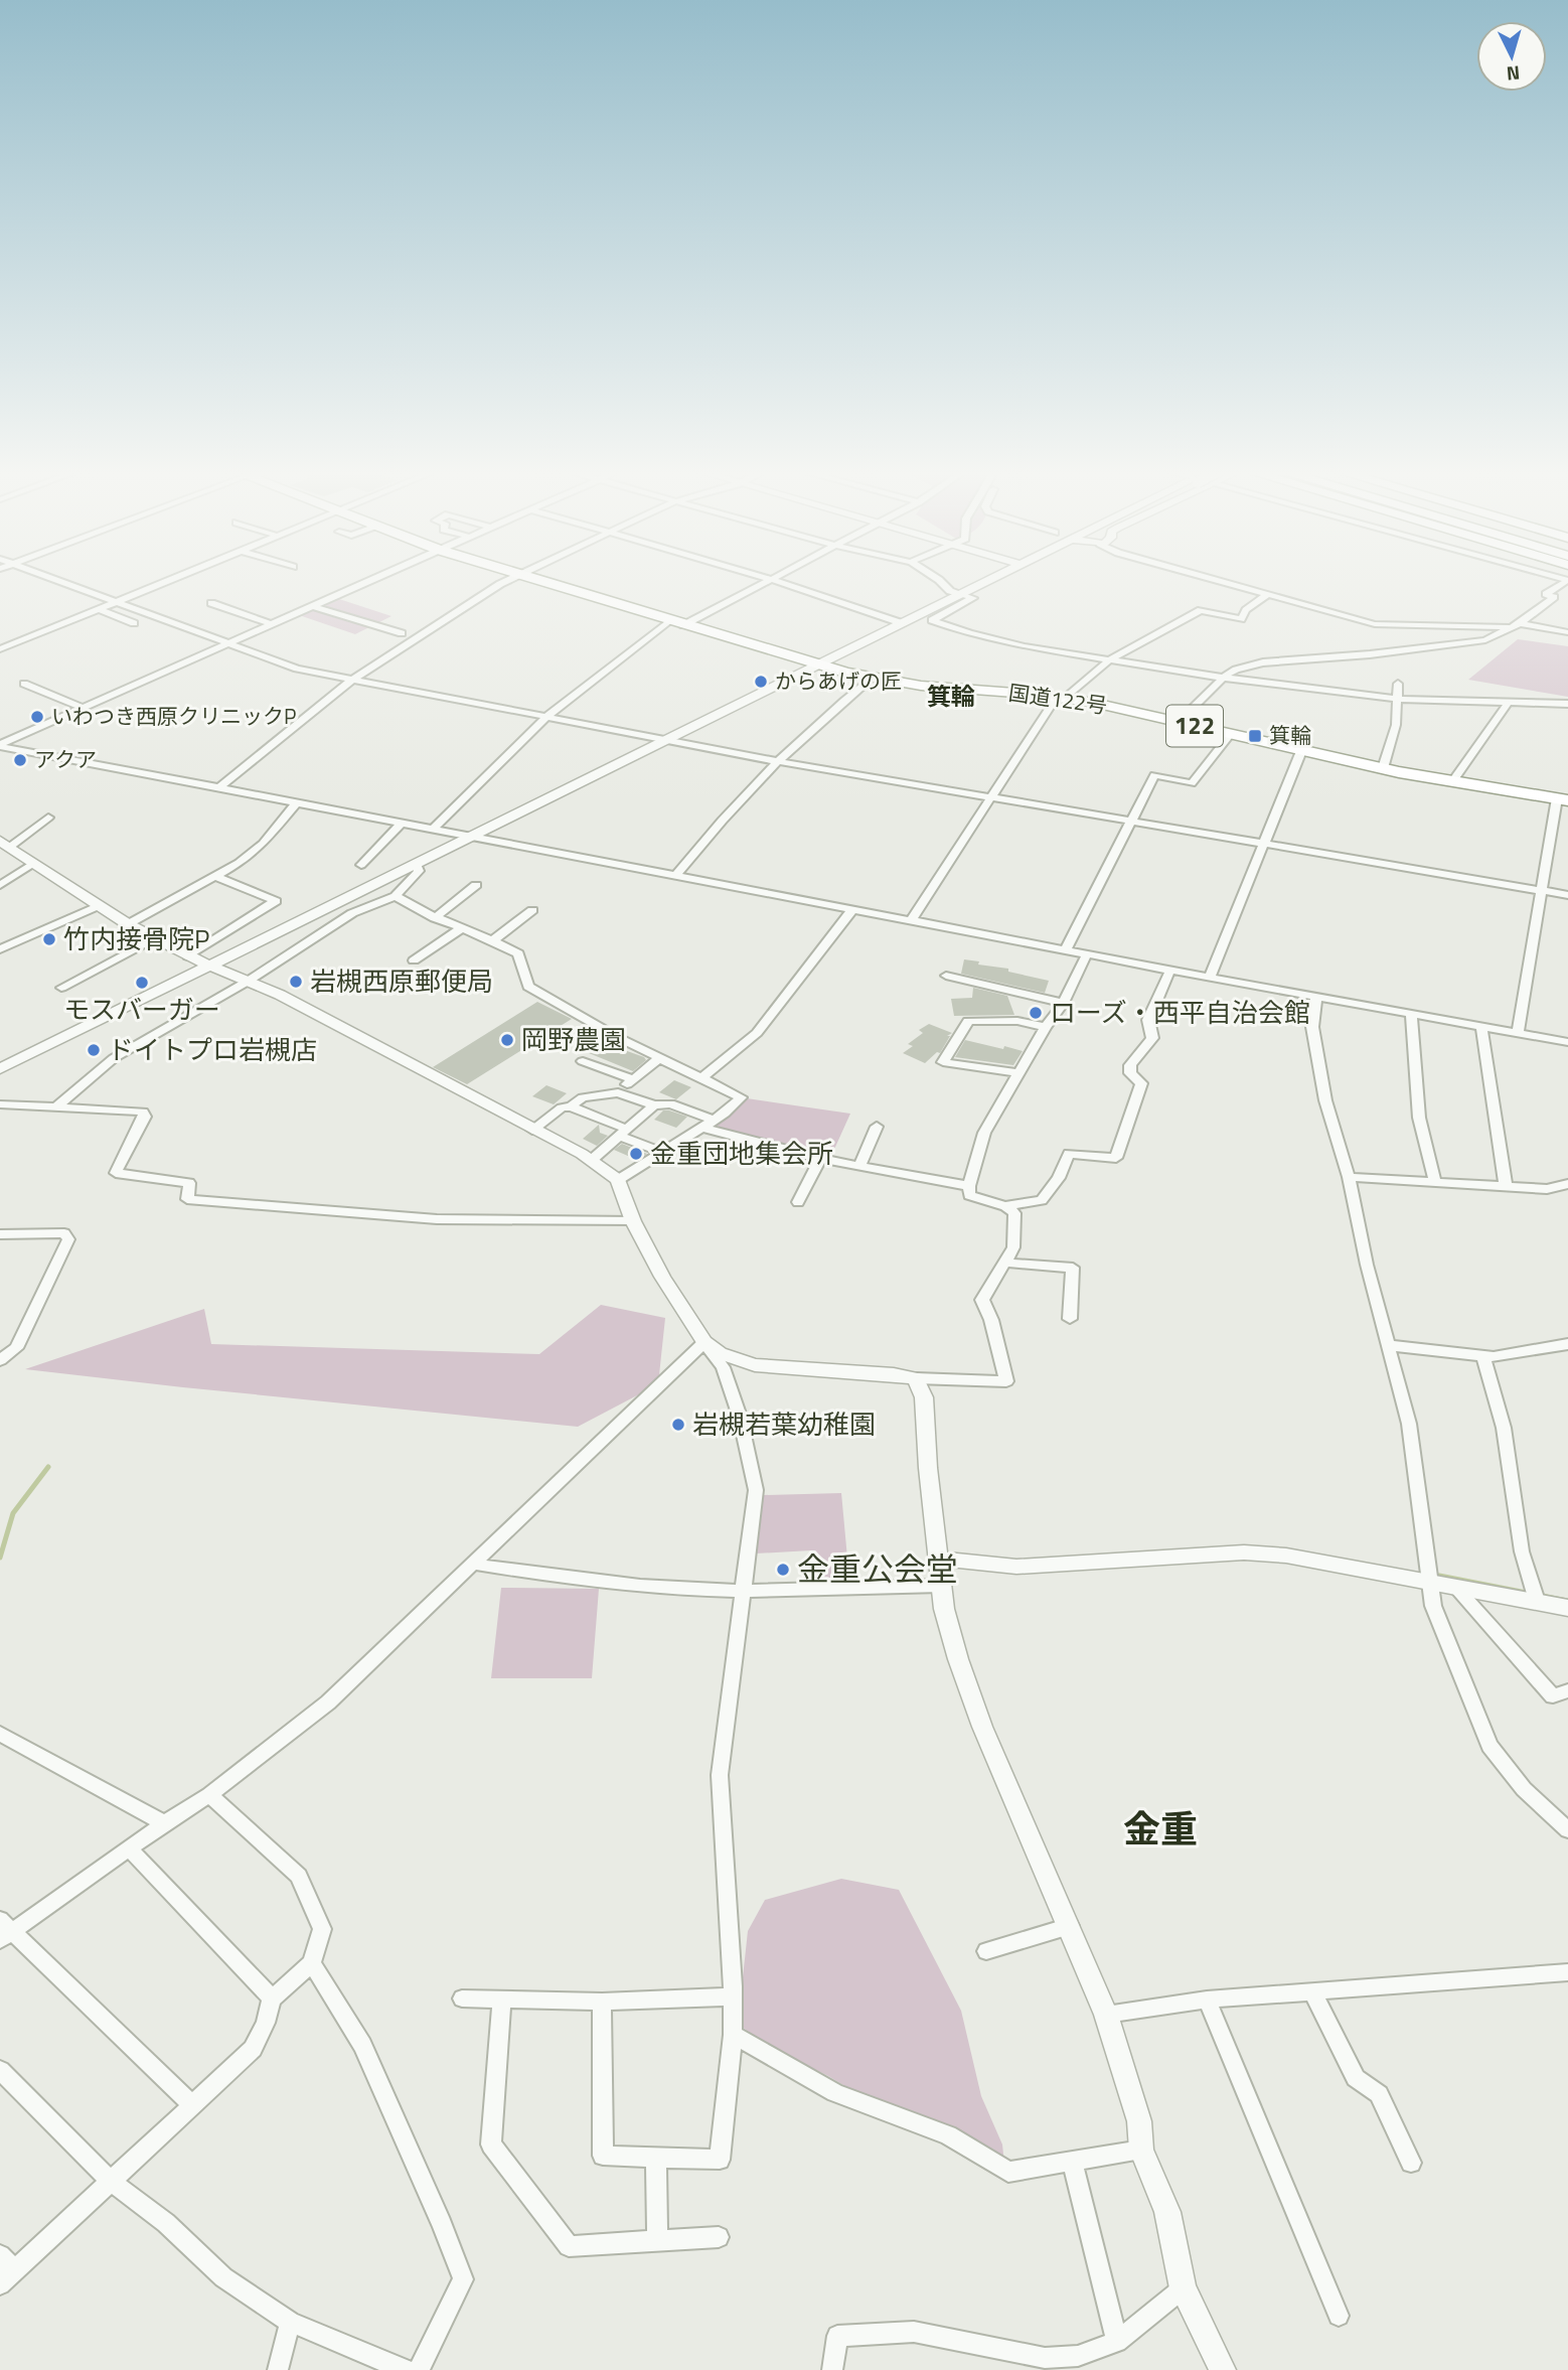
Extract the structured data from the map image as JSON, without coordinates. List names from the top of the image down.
{
  "streets": {
    "highway": ["国道122号", "122"]
  },
  "districts": ["箕輪", "金重"],
  "places": {
    "other": [
      "からあげの匠",
      "いわつき西原クリニックP",
      "アクア",
      "竹内接骨院P",
      "岩槻西原郵便局",
      "モスバーガー",
      "ローズ・西平自治会館",
      "岡野農園",
      "ドイトプロ岩槻店",
      "金重団地集会所",
      "岩槻若葉幼稚園",
      "金重公会堂"
    ],
    "transit": ["箕輪"]
  },
  "north": "bottom"
}
